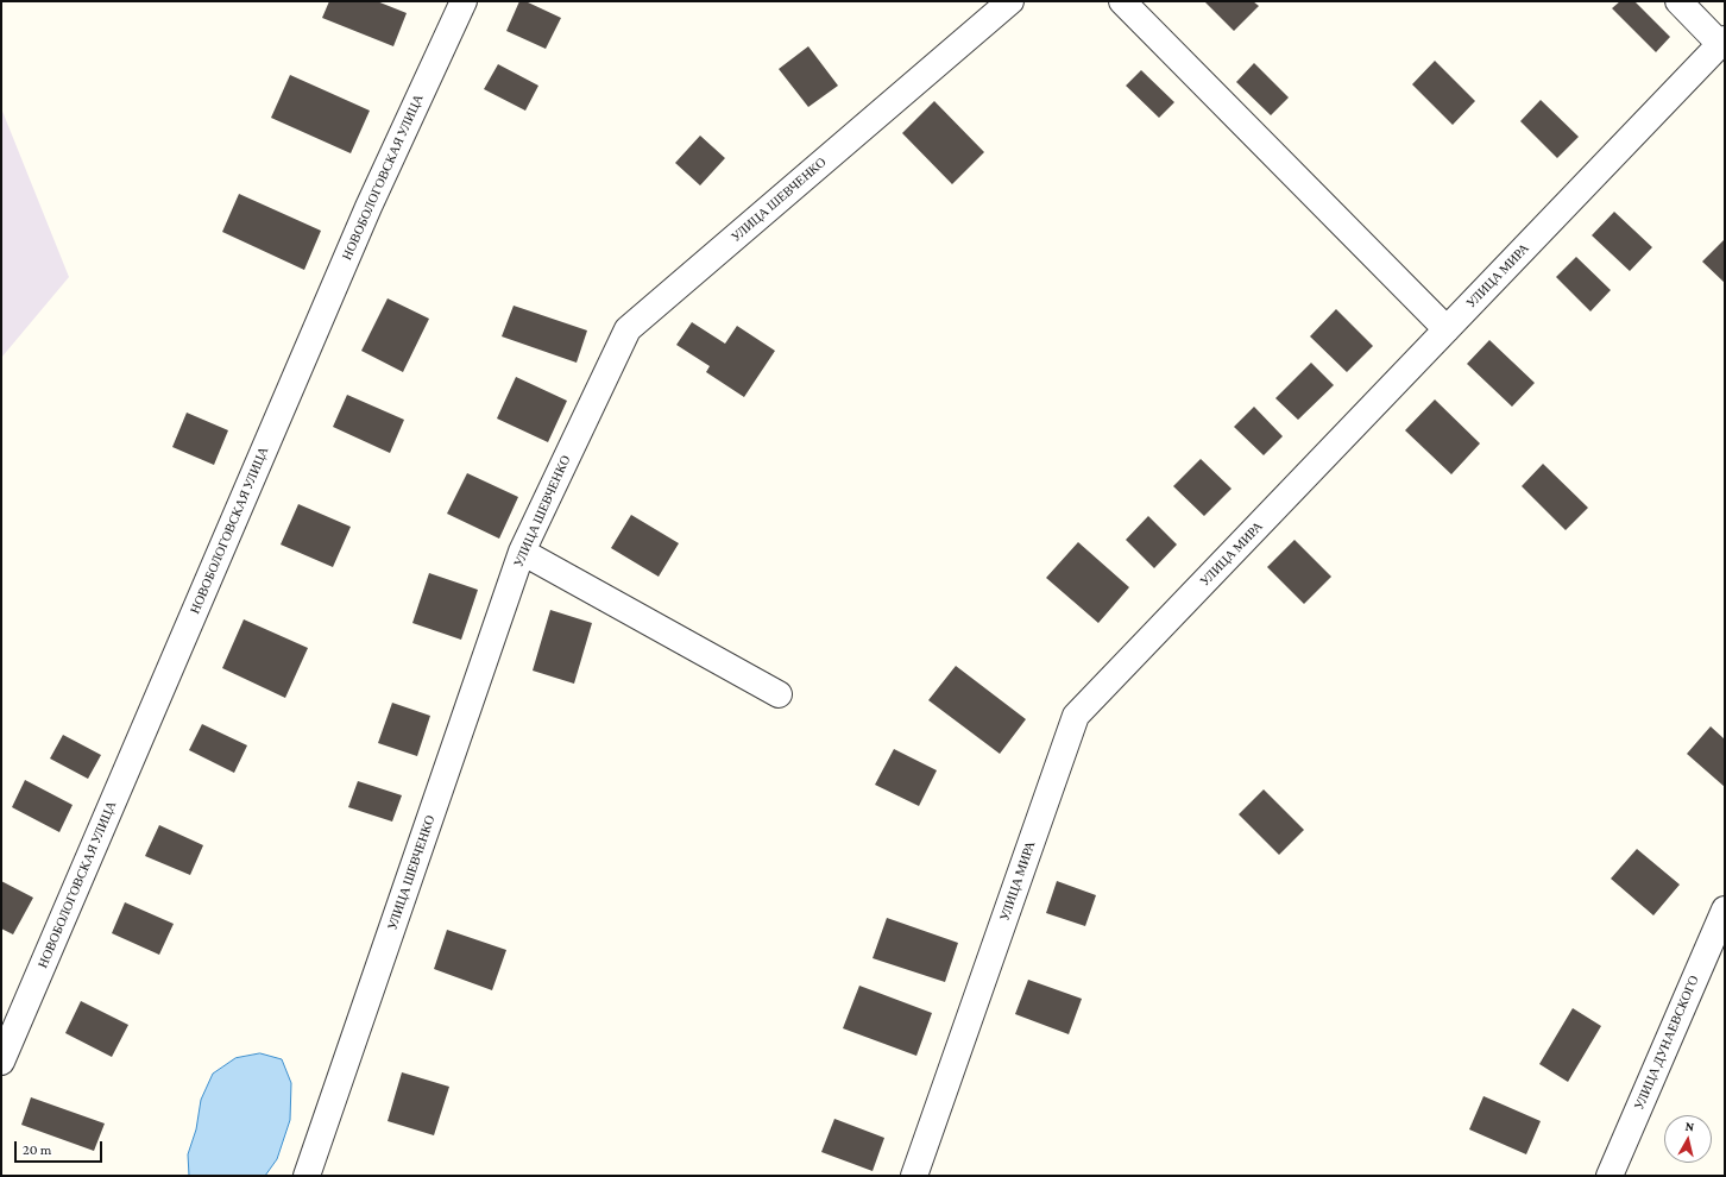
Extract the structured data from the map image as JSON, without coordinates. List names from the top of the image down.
{
  "streets": {
    "street": [
      "НОВОБОЛОГОВСКАЯ УЛИЦА",
      "УЛИЦА ШЕВЧЕНКО",
      "УЛИЦА МИРА",
      "УЛИЦА ДУНАЕВСКОГО"
    ]
  },
  "scale_bar": "20 m",
  "north": "top"
}
